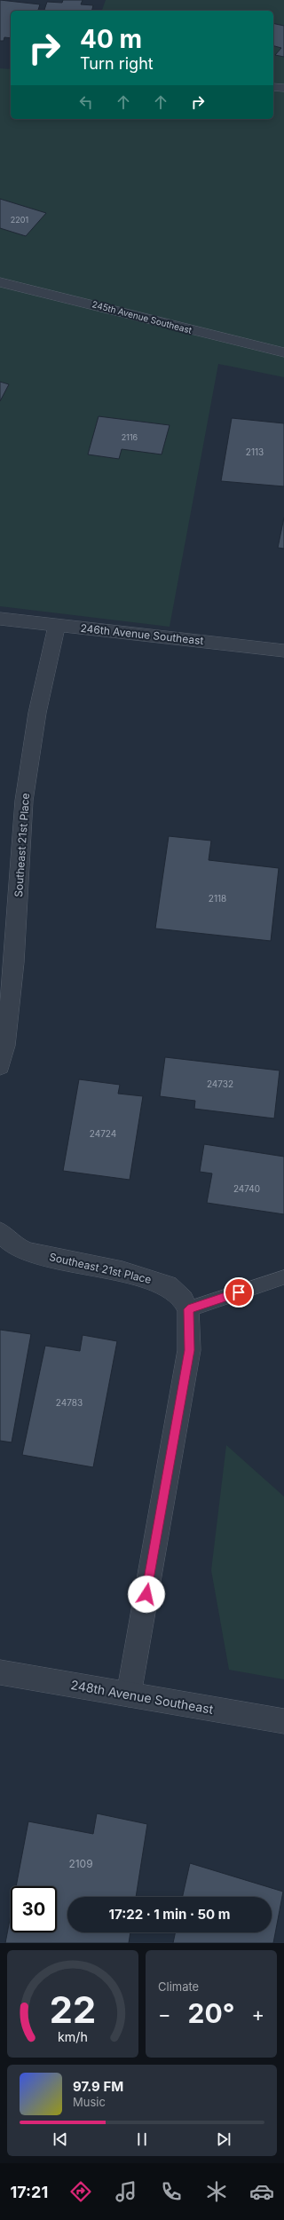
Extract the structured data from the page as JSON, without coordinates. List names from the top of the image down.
{
  "streets": {
    "street": [
      "245th Avenue Southeast",
      "246th Avenue Southeast",
      "Southeast 21st Place",
      "248th Avenue Southeast"
    ]
  },
  "crossings": [
    ["246th Avenue Southeast", "Southeast 21st Place"]
  ],
  "house_numbers": [
    "2201",
    "2116",
    "2113",
    "2118",
    "24732",
    "24724",
    "24740",
    "24783",
    "2109"
  ],
  "page": {
    "turn": ["40 m", "Turn right"],
    "limit": "30",
    "trip": "17:22 · 1 min · 50 m",
    "tile": "Climate",
    "heat": ["−", "20°", "+"],
    "song": ["97.9 FM", "Music"],
    "tabs": "17:21",
    "gauge": ["22", "km/h"]
  }
}
